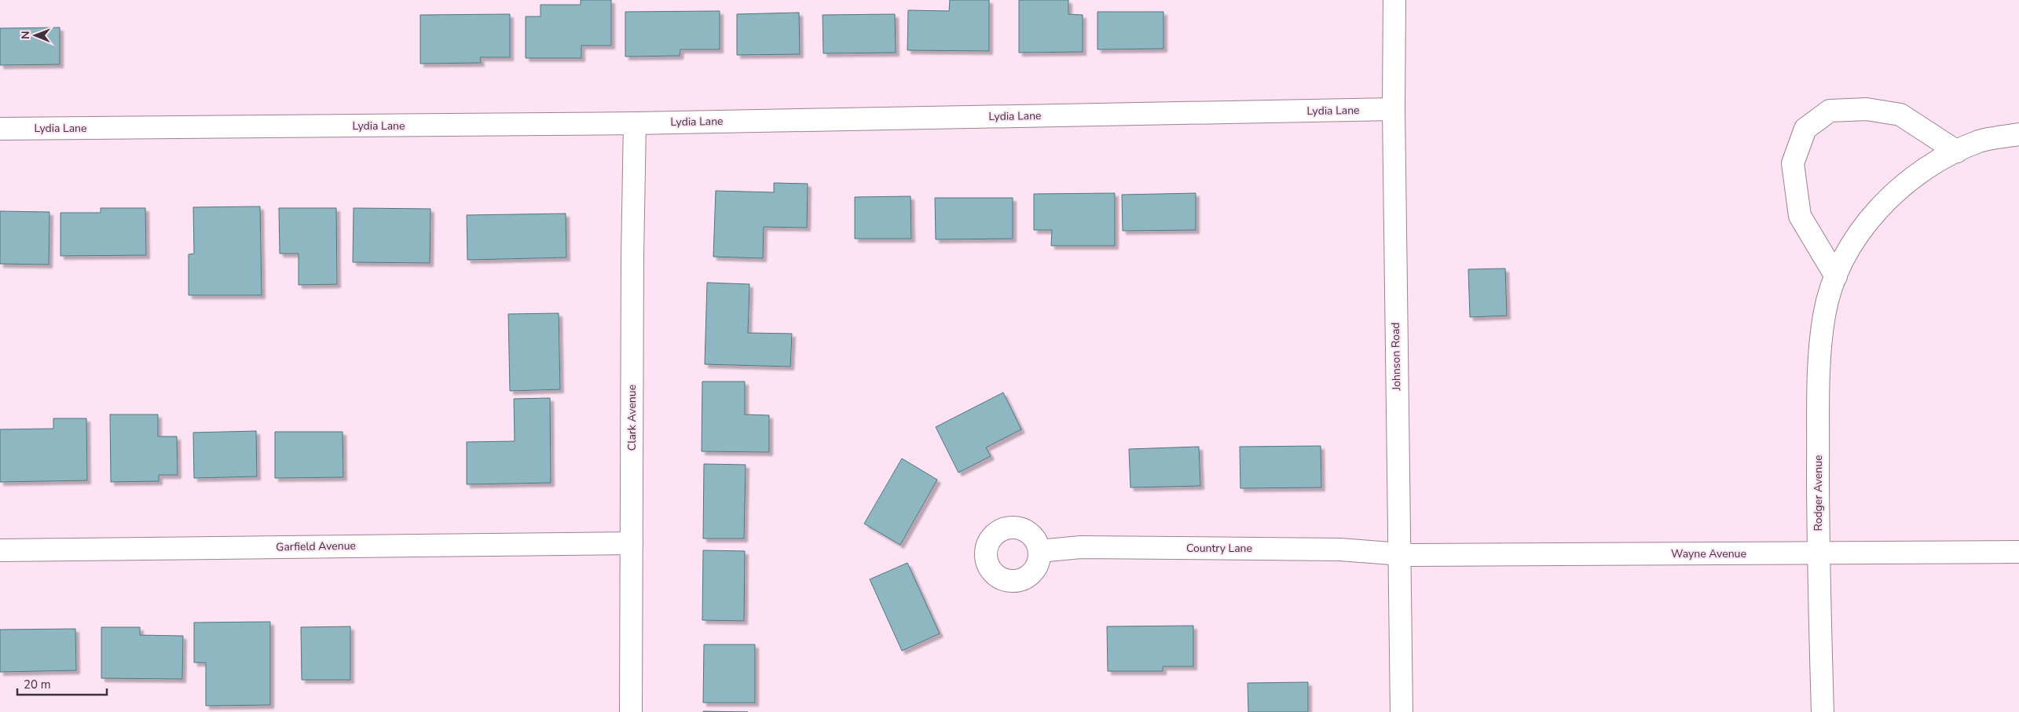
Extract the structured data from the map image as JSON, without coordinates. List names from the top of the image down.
{
  "streets": {
    "street": [
      "Lydia Lane",
      "Johnson Road",
      "Clark Avenue",
      "Rodger Avenue",
      "Garfield Avenue",
      "Country Lane",
      "Wayne Avenue"
    ]
  },
  "crossings": [
    ["Lydia Lane", "Johnson Road"],
    ["Lydia Lane", "Clark Avenue"],
    ["Johnson Road", "Country Lane"],
    ["Johnson Road", "Wayne Avenue"],
    ["Clark Avenue", "Garfield Avenue"],
    ["Rodger Avenue", "Wayne Avenue"],
    ["Country Lane", "Wayne Avenue"]
  ],
  "scale_bar": "20 m",
  "north": "left"
}
